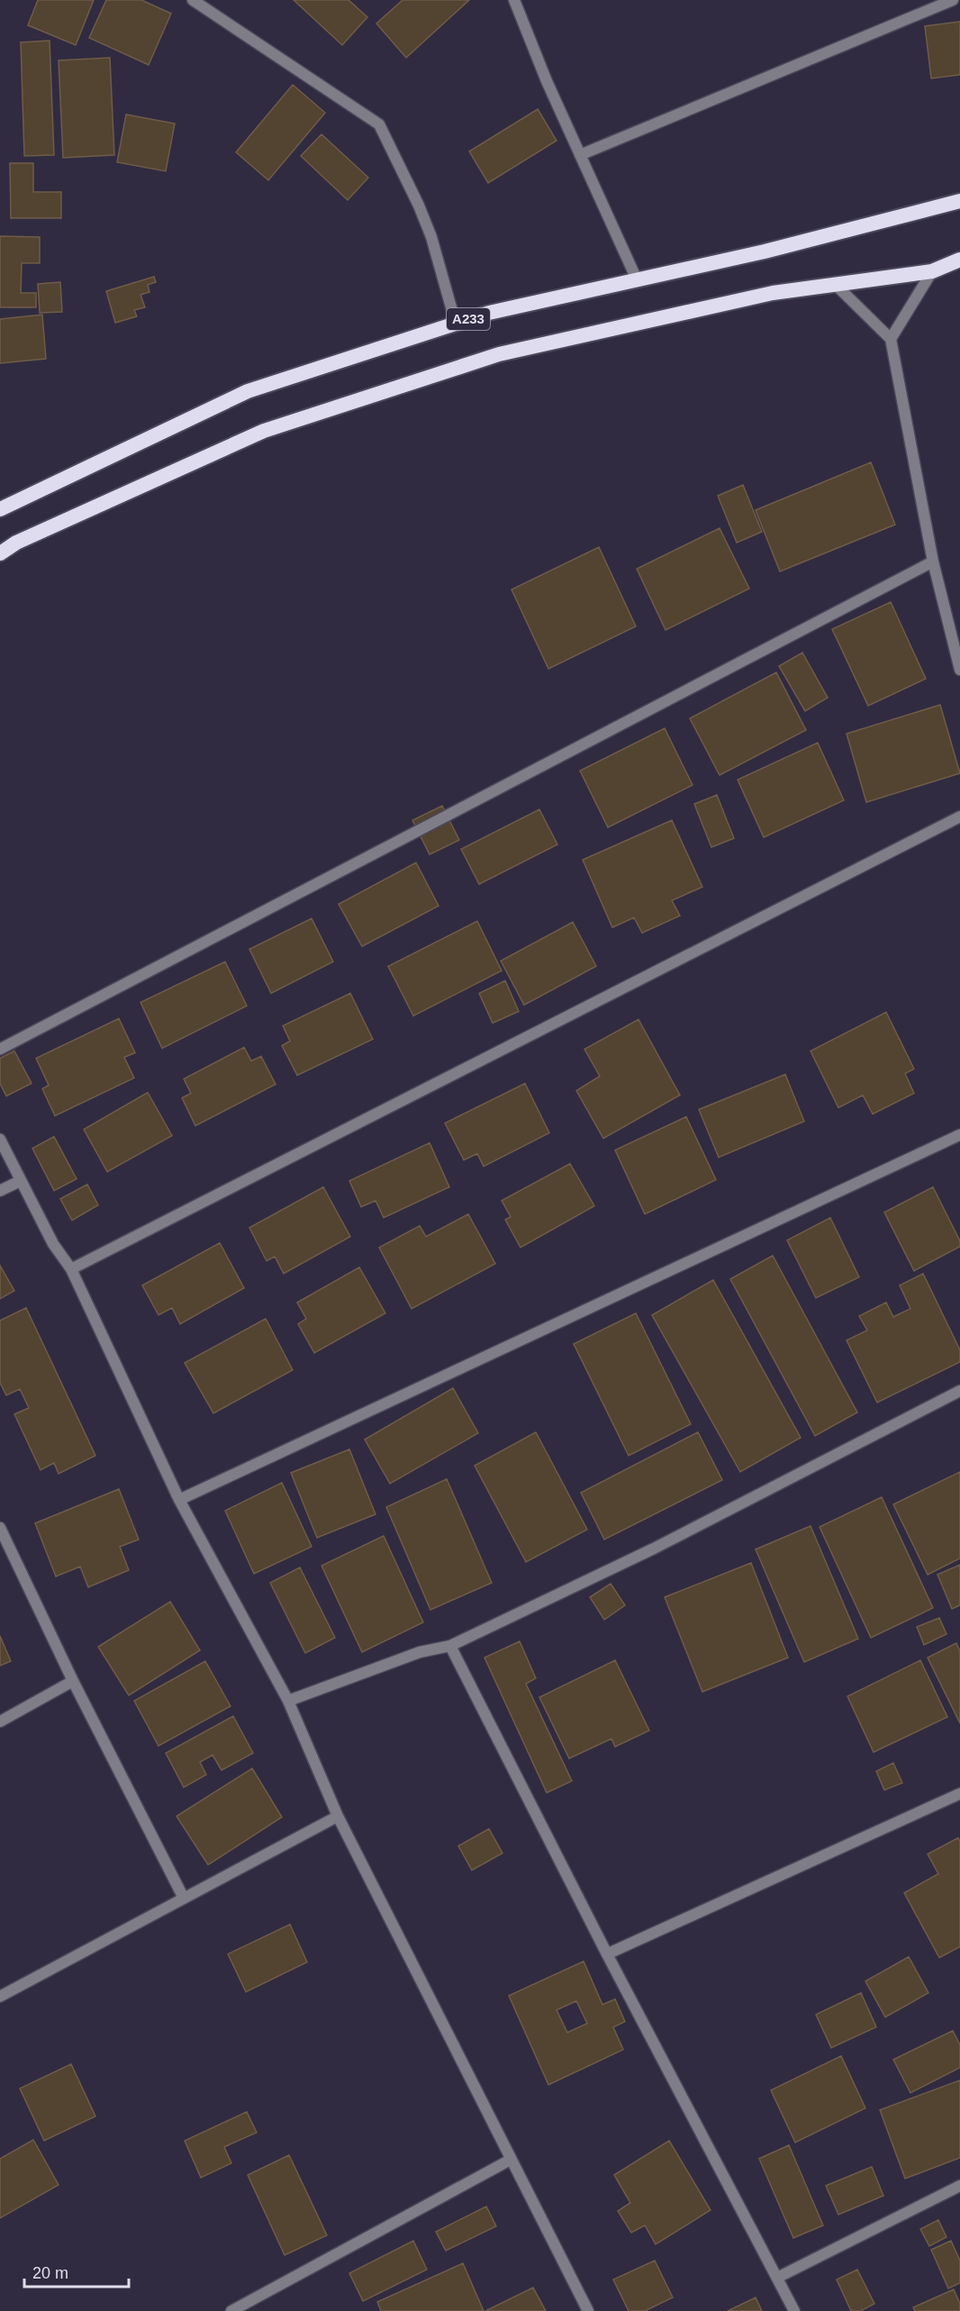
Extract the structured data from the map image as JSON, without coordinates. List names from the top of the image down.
{
  "streets": {
    "highway": ["A233"]
  },
  "scale_bar": "20 m"
}
